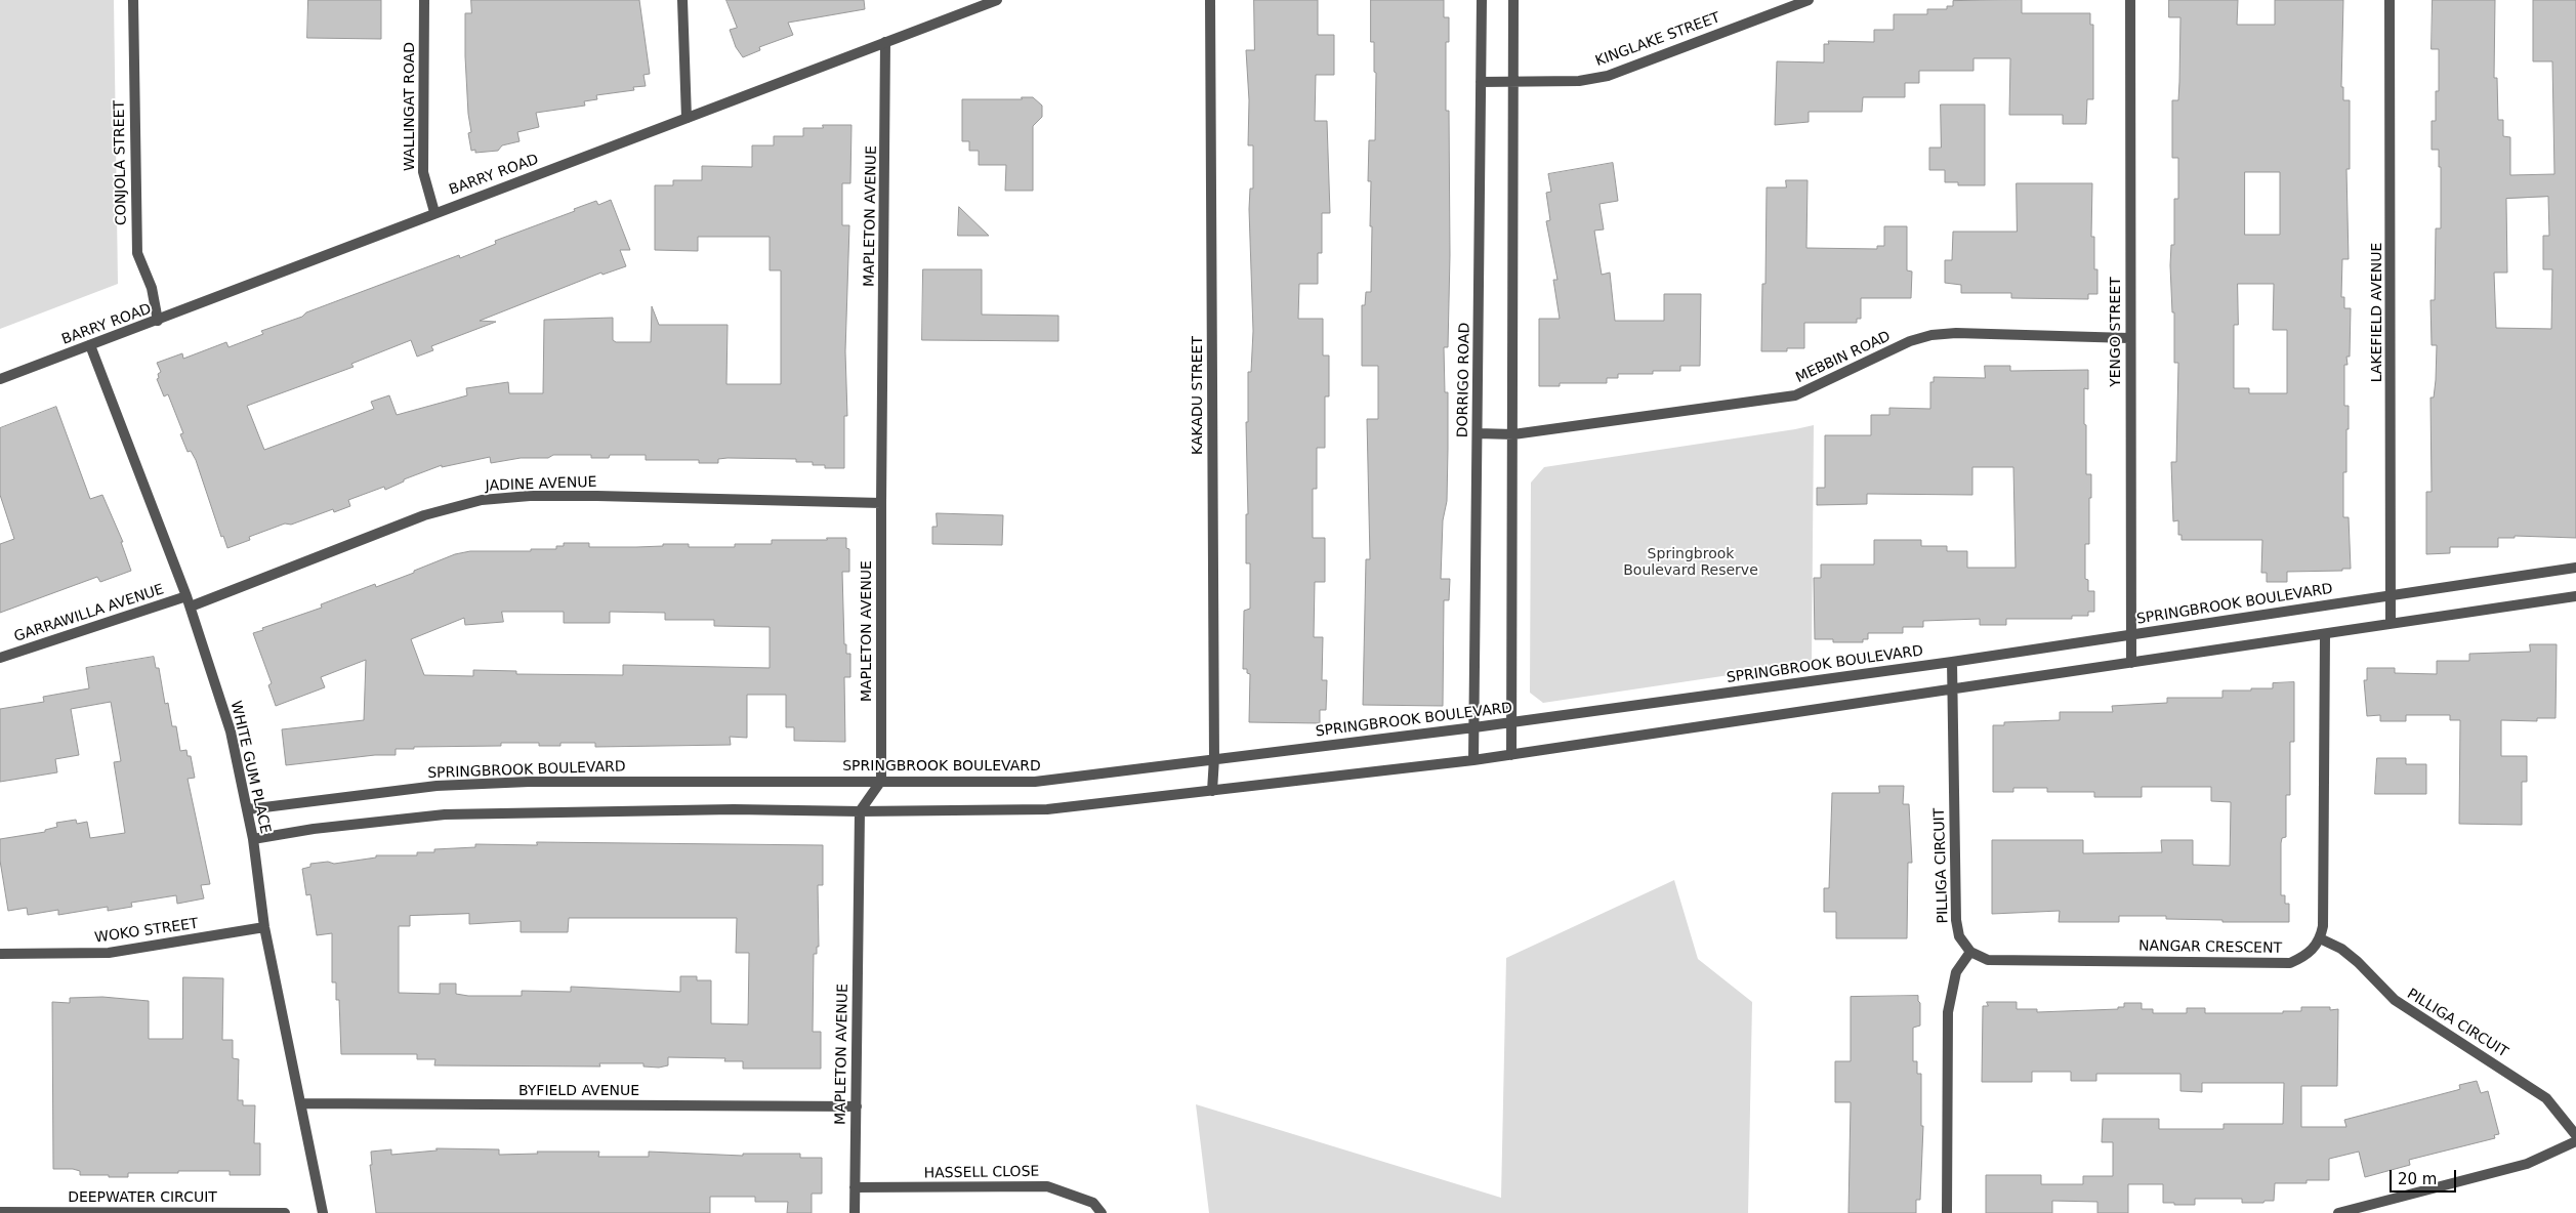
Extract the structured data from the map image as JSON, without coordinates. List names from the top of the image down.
{
  "streets": {
    "street": [
      "KINGLAKE STREET",
      "WALLINGAT ROAD",
      "CONJOLA STREET",
      "BARRY ROAD",
      "MAPLETON AVENUE",
      "LAKEFIELD AVENUE",
      "YENGO STREET",
      "MEBBIN ROAD",
      "DORRIGO ROAD",
      "KAKADU STREET",
      "JADINE AVENUE",
      "SPRINGBROOK BOULEVARD",
      "GARRAWILLA AVENUE",
      "WHITE GUM PLACE",
      "PILLIGA CIRCUIT",
      "WOKO STREET",
      "NANGAR CRESCENT",
      "BYFIELD AVENUE",
      "HASSELL CLOSE",
      "DEEPWATER CIRCUIT"
    ]
  },
  "crossings": [
    ["KINGLAKE STREET", "DORRIGO ROAD"],
    ["WALLINGAT ROAD", "BARRY ROAD"],
    ["CONJOLA STREET", "BARRY ROAD"],
    ["BARRY ROAD", "MAPLETON AVENUE"],
    ["BARRY ROAD", "WHITE GUM PLACE"],
    ["MAPLETON AVENUE", "JADINE AVENUE"],
    ["MAPLETON AVENUE", "SPRINGBROOK BOULEVARD"],
    ["MAPLETON AVENUE", "BYFIELD AVENUE"],
    ["MAPLETON AVENUE", "HASSELL CLOSE"],
    ["LAKEFIELD AVENUE", "SPRINGBROOK BOULEVARD"],
    ["YENGO STREET", "MEBBIN ROAD"],
    ["YENGO STREET", "SPRINGBROOK BOULEVARD"],
    ["MEBBIN ROAD", "DORRIGO ROAD"],
    ["DORRIGO ROAD", "SPRINGBROOK BOULEVARD"],
    ["KAKADU STREET", "SPRINGBROOK BOULEVARD"],
    ["JADINE AVENUE", "WHITE GUM PLACE"],
    ["SPRINGBROOK BOULEVARD", "WHITE GUM PLACE"],
    ["SPRINGBROOK BOULEVARD", "PILLIGA CIRCUIT"],
    ["GARRAWILLA AVENUE", "WHITE GUM PLACE"],
    ["WHITE GUM PLACE", "WOKO STREET"],
    ["WHITE GUM PLACE", "BYFIELD AVENUE"],
    ["PILLIGA CIRCUIT", "NANGAR CRESCENT"]
  ],
  "parks": ["Springbrook Boulevard Reserve"],
  "scale_bar": "20 m"
}
